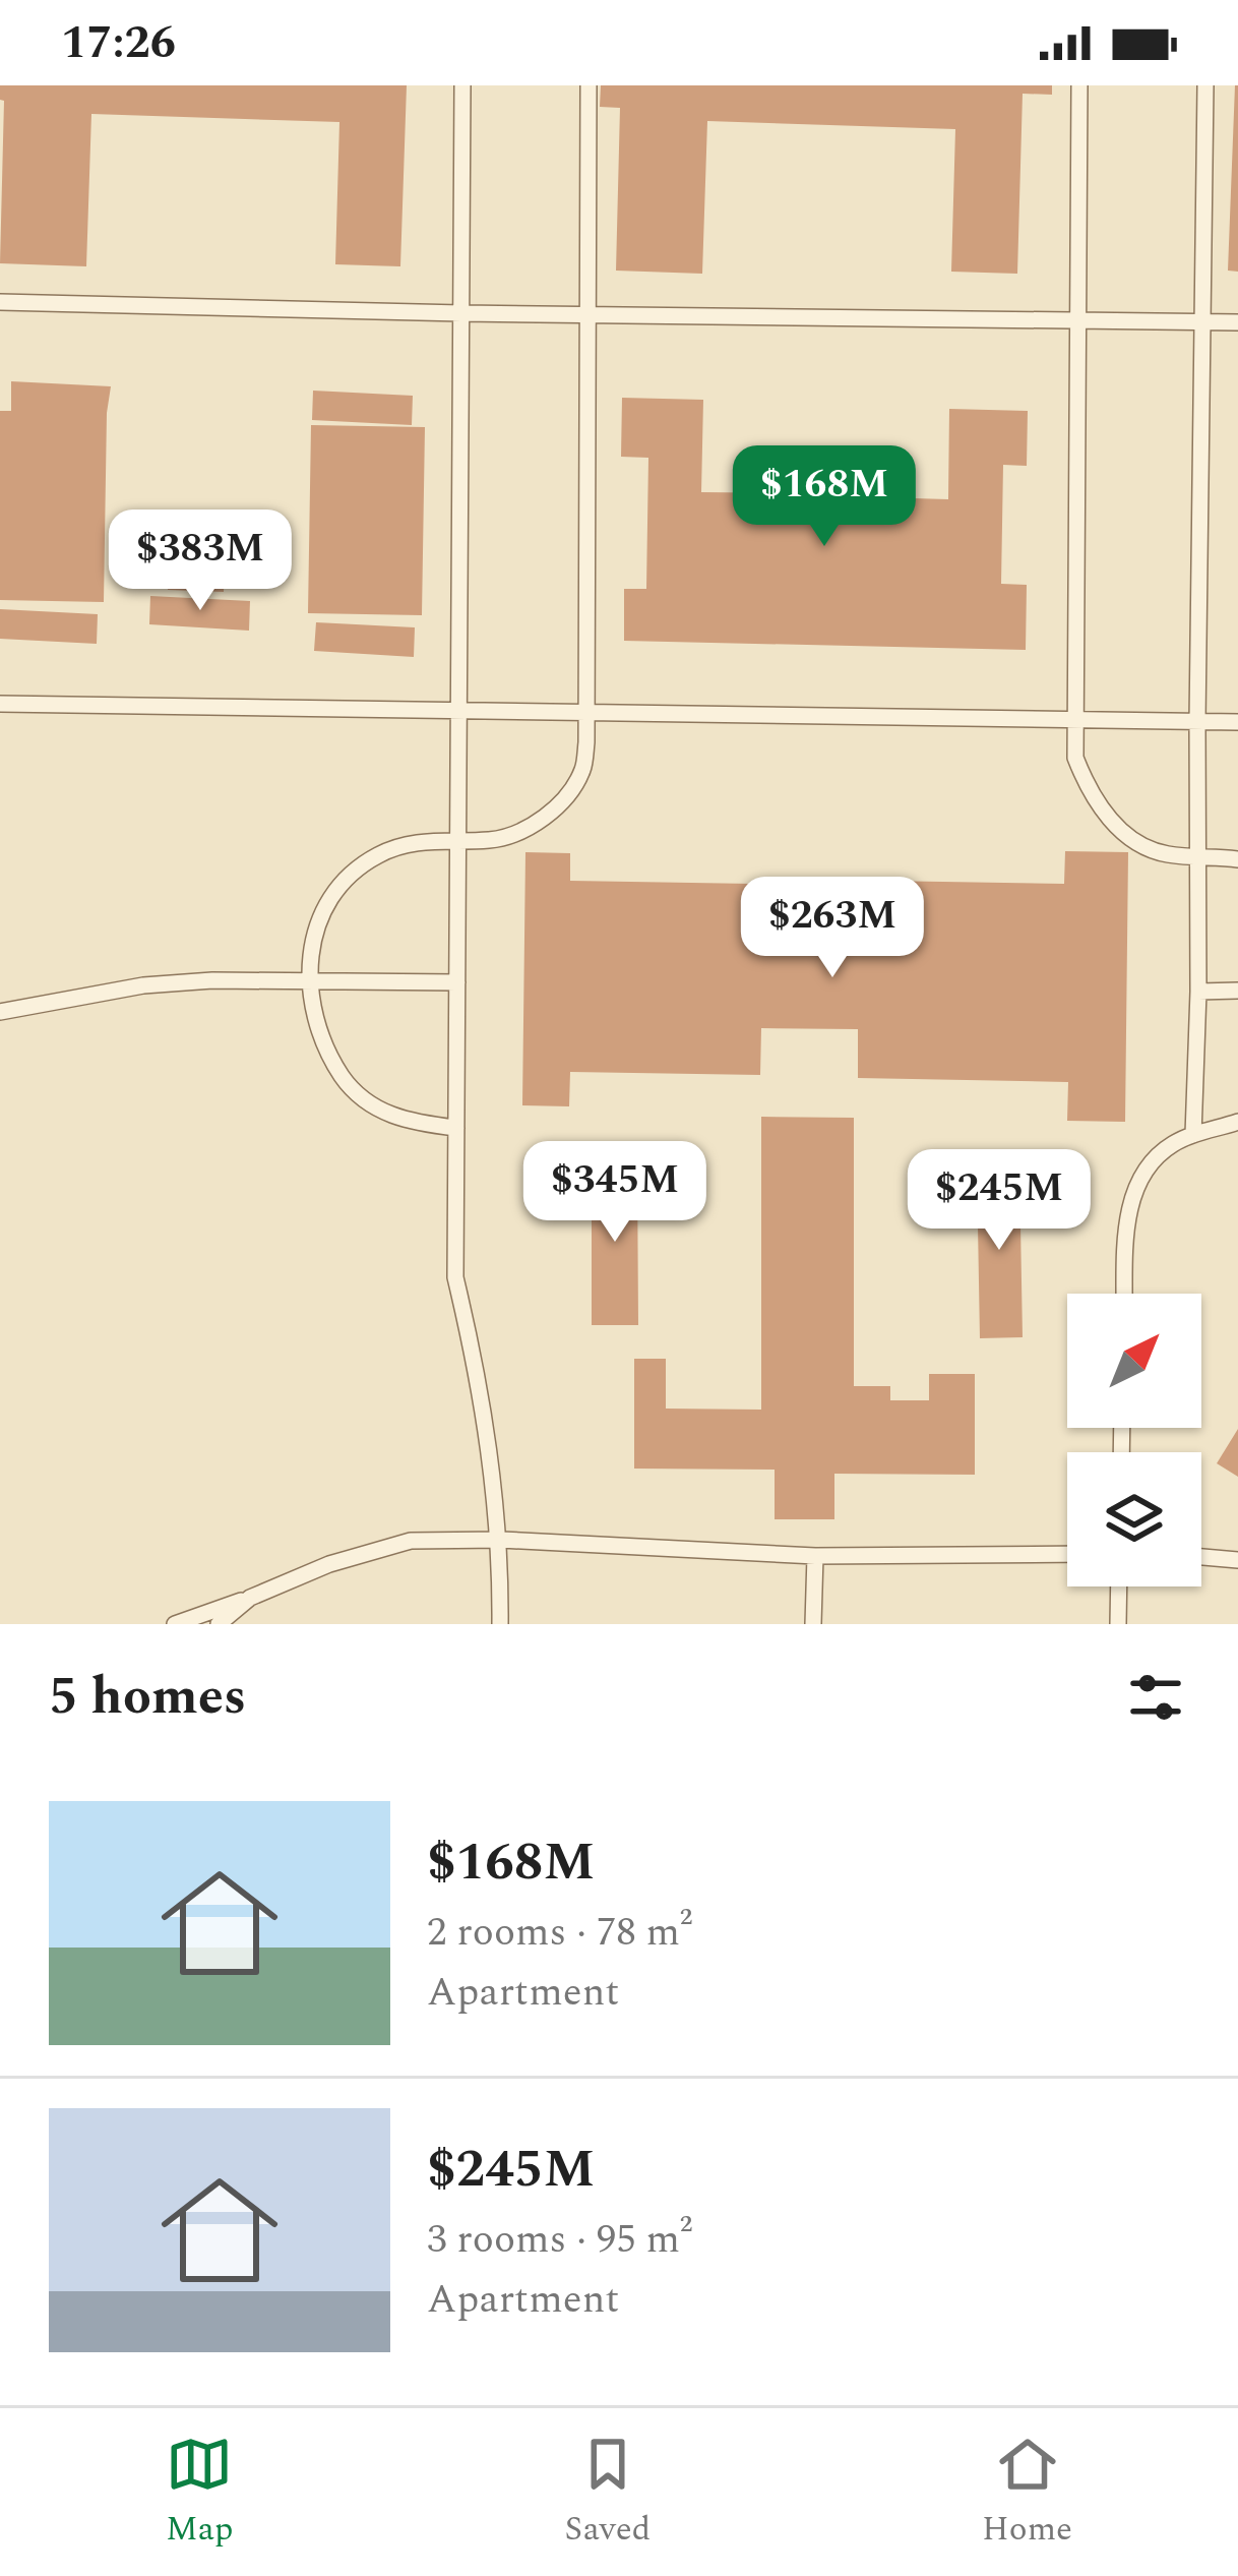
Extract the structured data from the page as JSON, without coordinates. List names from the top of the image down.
{
  "north": "top right",
  "page": {
    "status": "17:26",
    "price": [
      "$168M",
      "$383M",
      "$263M",
      "$345M",
      "$245M"
    ],
    "heading": "5 homes",
    "list": [
      {
        "name": "$168M",
        "note": "2 rooms · 78 m² · Apartment"
      },
      {
        "name": "$245M",
        "note": "3 rooms · 95 m² · Apartment"
      }
    ],
    "tabs": ["Map", "Saved", "Home"]
  }
}
